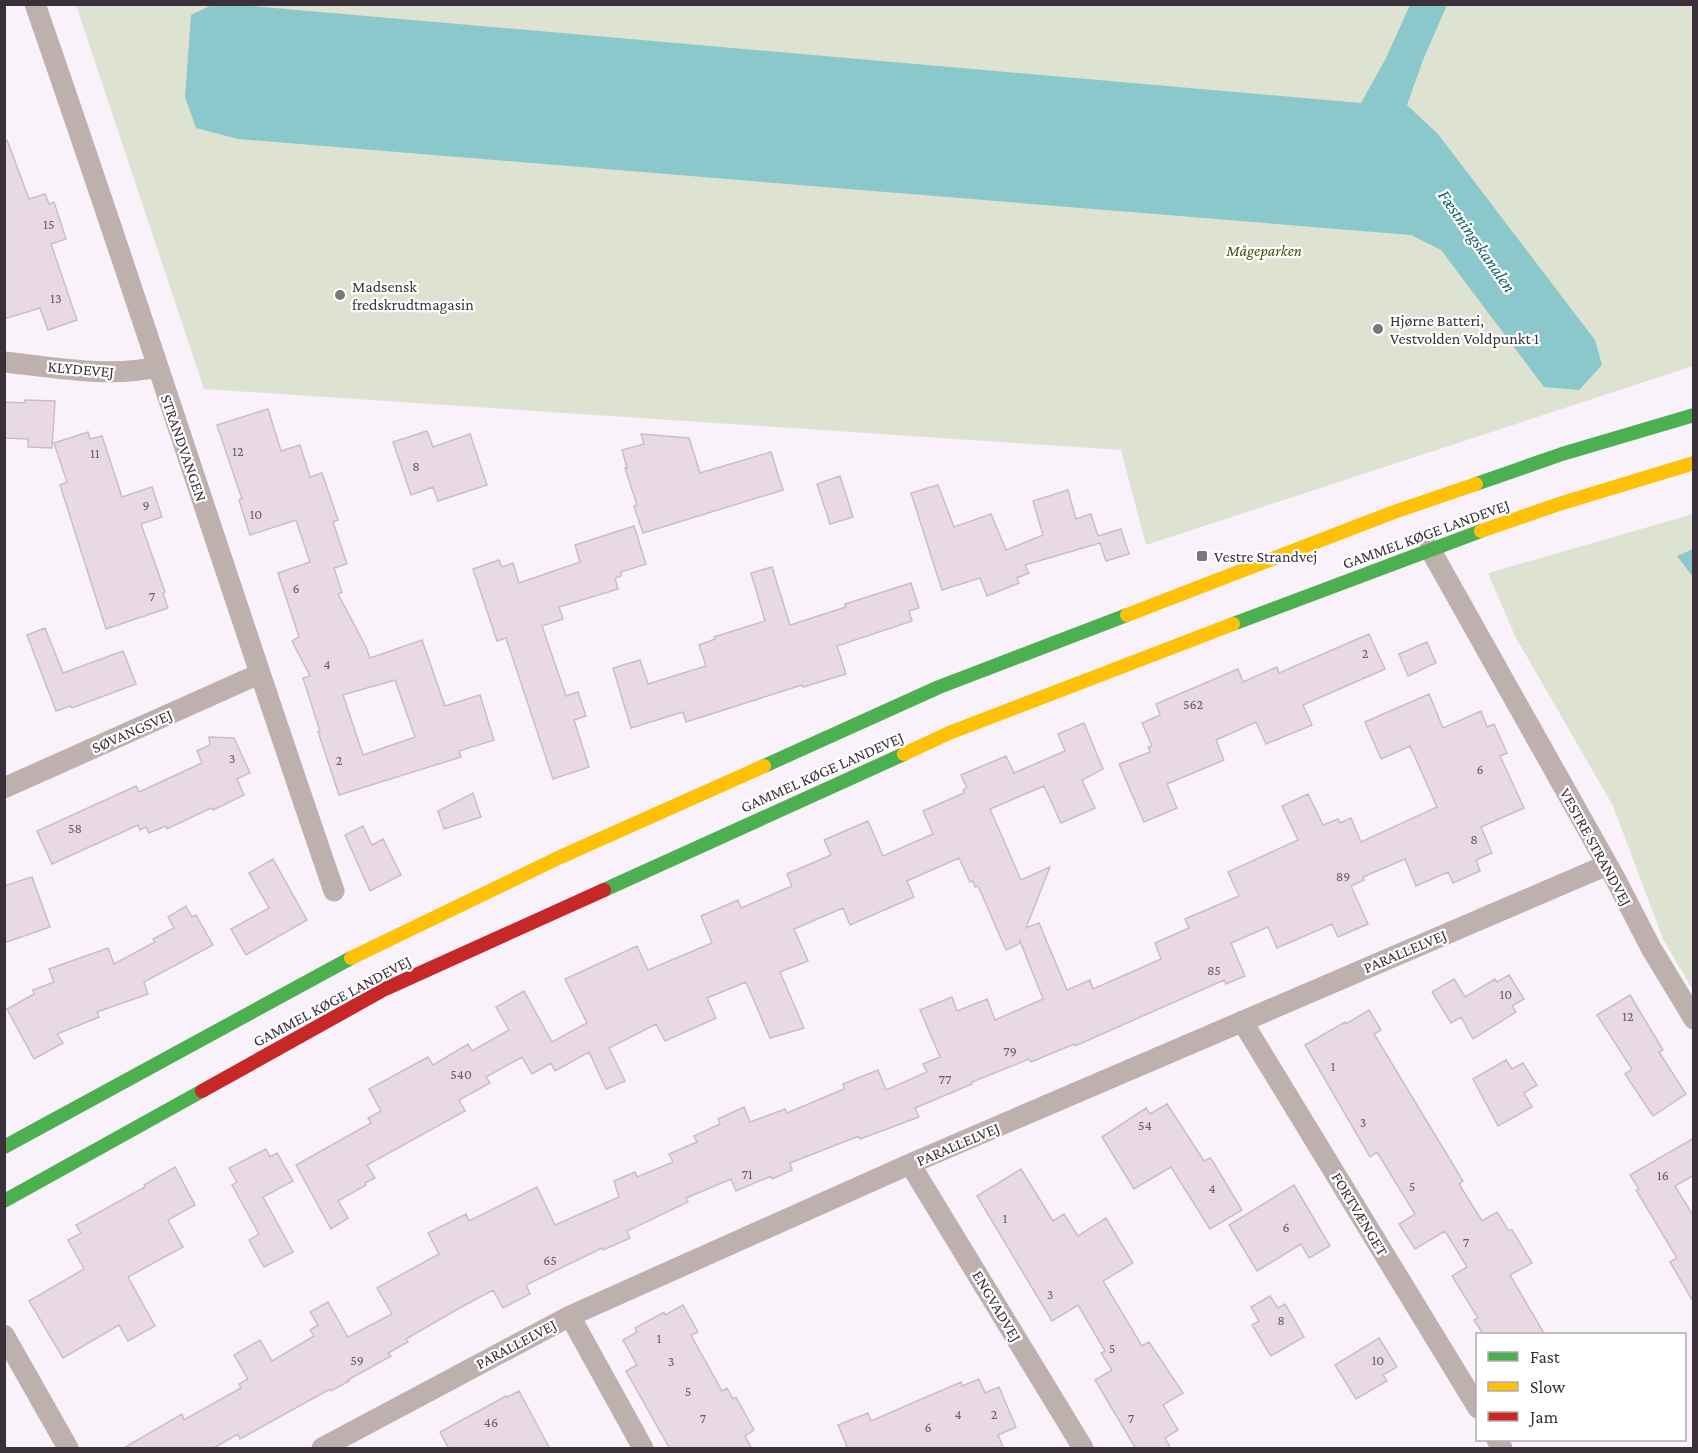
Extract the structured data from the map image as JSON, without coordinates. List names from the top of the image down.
{
  "streets": {
    "main road": ["GAMMEL KØGE LANDEVEJ"],
    "street": [
      "KLYDEVEJ",
      "STRANDVANGEN",
      "SØVANGSVEJ",
      "VESTRE STRANDVEJ",
      "PARALLELVEJ",
      "FORTVÆNGET",
      "ENGVADVEJ"
    ]
  },
  "crossings": [
    ["KLYDEVEJ", "STRANDVANGEN"],
    ["STRANDVANGEN", "SØVANGSVEJ"],
    ["GAMMEL KØGE LANDEVEJ", "VESTRE STRANDVEJ"],
    ["VESTRE STRANDVEJ", "PARALLELVEJ"],
    ["PARALLELVEJ", "FORTVÆNGET"],
    ["PARALLELVEJ", "ENGVADVEJ"]
  ],
  "water": ["Fæstningskanalen"],
  "parks": ["Mågeparken"],
  "places": {
    "other": ["Madsensk fredskrudtmagasin", "Hjørne Batteri, Vestvolden Voldpunkt 1"],
    "transit": ["Vestre Strandvej"]
  },
  "house_numbers": [
    "15",
    "13",
    "12",
    "11",
    "8",
    "9",
    "10",
    "6",
    "7",
    "2",
    "4",
    "562",
    "3",
    "2",
    "6",
    "58",
    "8",
    "89",
    "85",
    "10",
    "12",
    "79",
    "1",
    "540",
    "77",
    "3",
    "54",
    "71",
    "16",
    "5",
    "4",
    "1",
    "6",
    "7",
    "65",
    "3",
    "8",
    "1",
    "5",
    "59",
    "10",
    "3",
    "5",
    "4",
    "2",
    "7",
    "7",
    "46",
    "6"
  ],
  "legend": ["Fast", "Slow", "Jam"]
}
